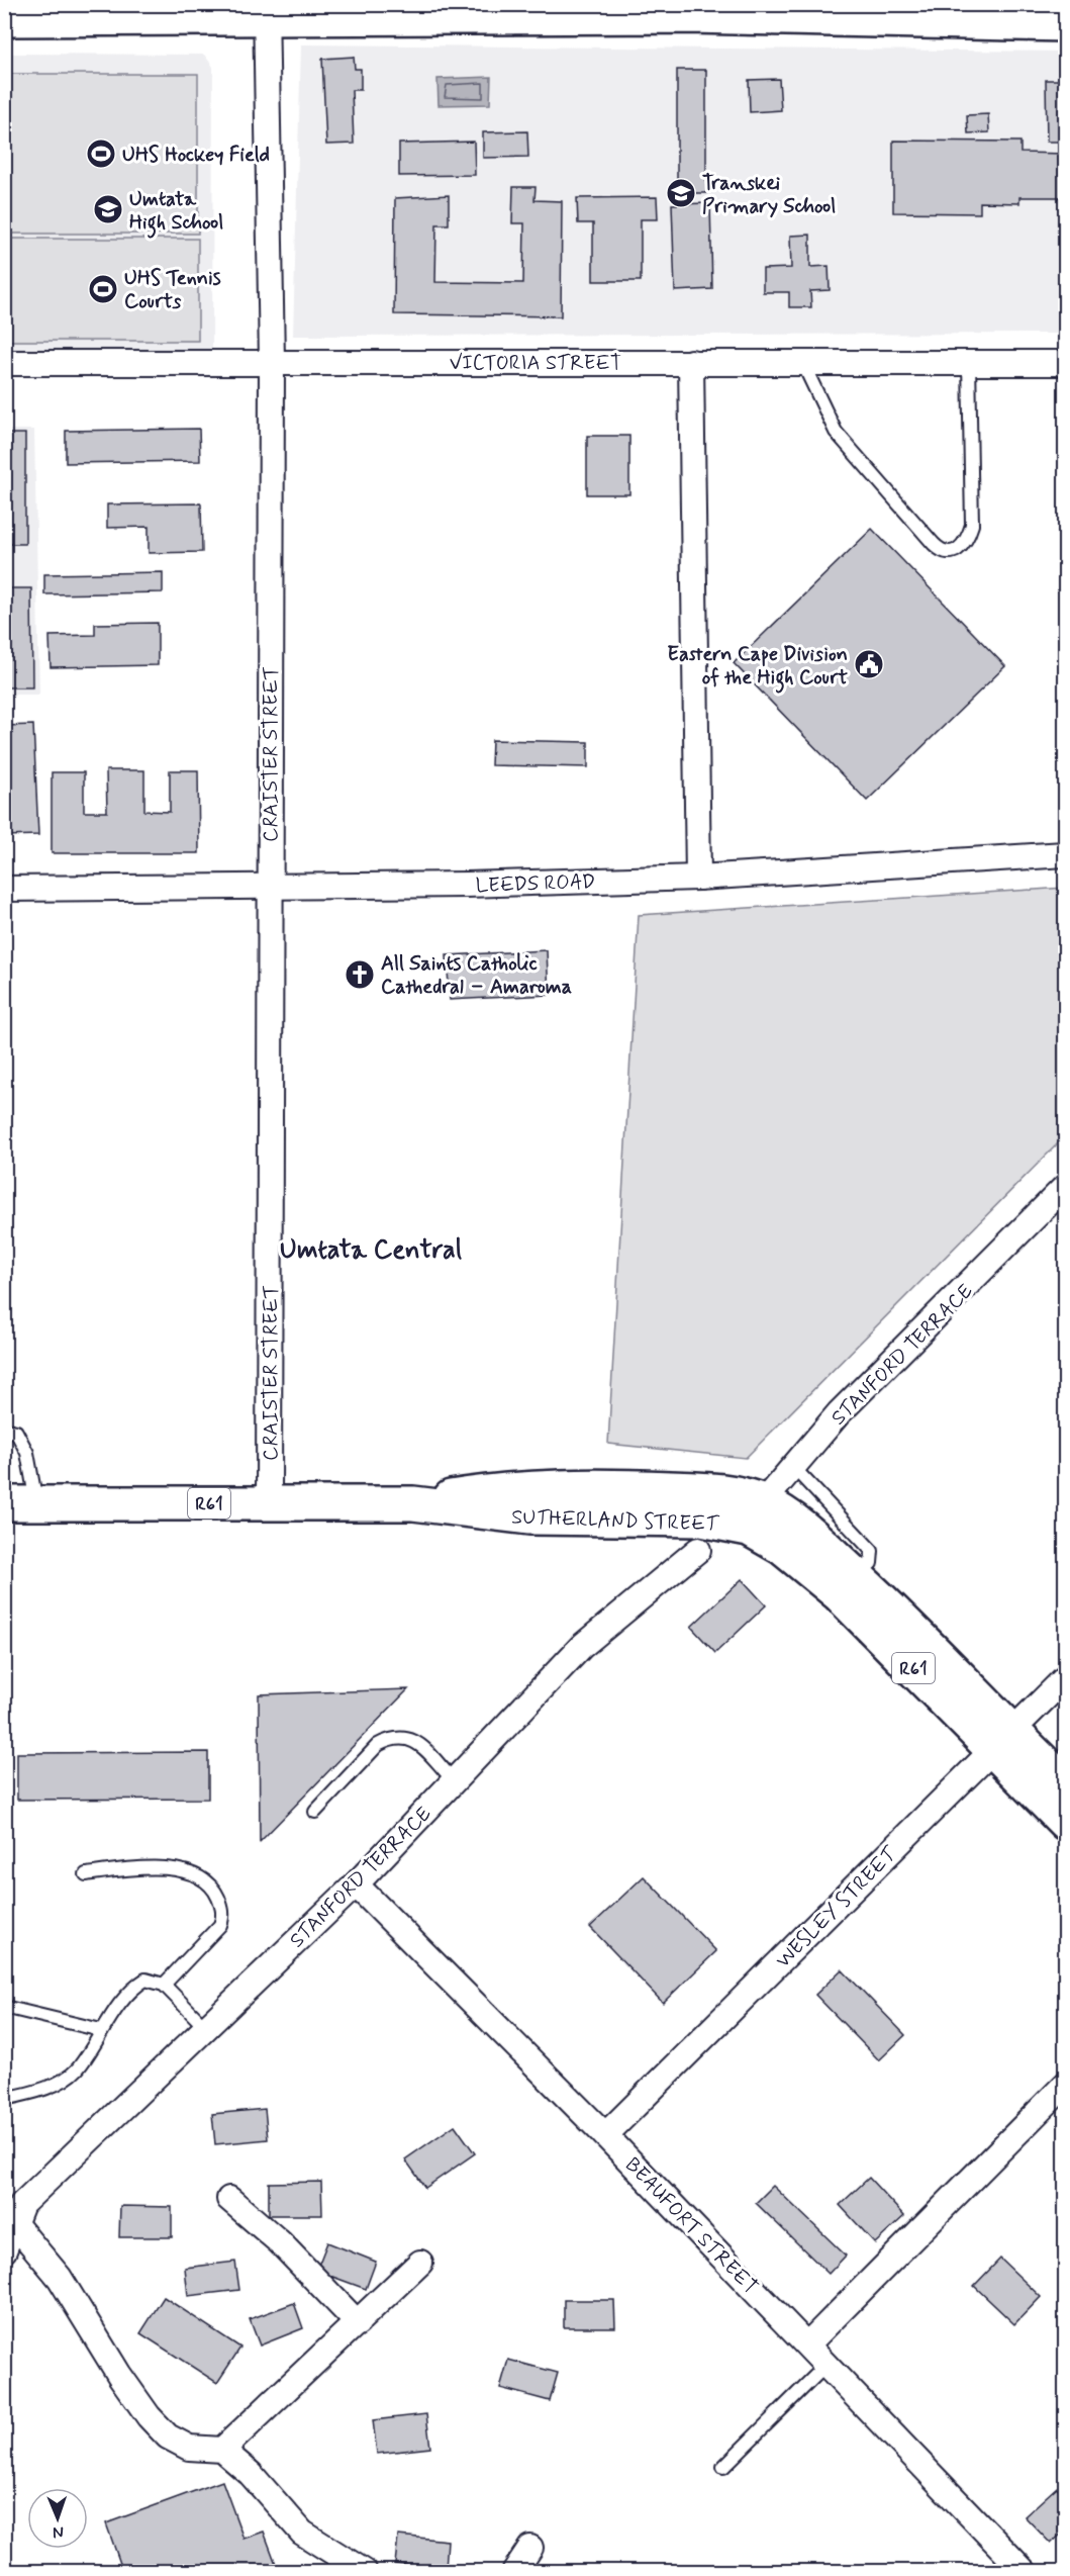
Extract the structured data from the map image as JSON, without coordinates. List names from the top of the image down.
{
  "streets": {
    "main road": ["R61", "SUTHERLAND STREET"],
    "street": [
      "VICTORIA STREET",
      "CRAISTER STREET",
      "LEEDS ROAD",
      "STANFORD TERRACE",
      "WESLEY STREET",
      "BEAUFORT STREET"
    ]
  },
  "crossings": [
    ["VICTORIA STREET", "CRAISTER STREET"],
    ["CRAISTER STREET", "LEEDS ROAD"],
    ["CRAISTER STREET", "SUTHERLAND STREET"],
    ["STANFORD TERRACE", "SUTHERLAND STREET"],
    ["STANFORD TERRACE", "BEAUFORT STREET"],
    ["SUTHERLAND STREET", "WESLEY STREET"],
    ["WESLEY STREET", "BEAUFORT STREET"]
  ],
  "districts": ["Umtata Central"],
  "places": {
    "sports": ["UHS Hockey Field", "UHS Tennis Courts"],
    "school or university": ["Transkei Primary School", "Umtata High School"],
    "public building": ["Eastern Cape Division of the High Court"],
    "church": ["All Saints Catholic Cathedral – Amaroma"]
  },
  "north": "bottom"
}
